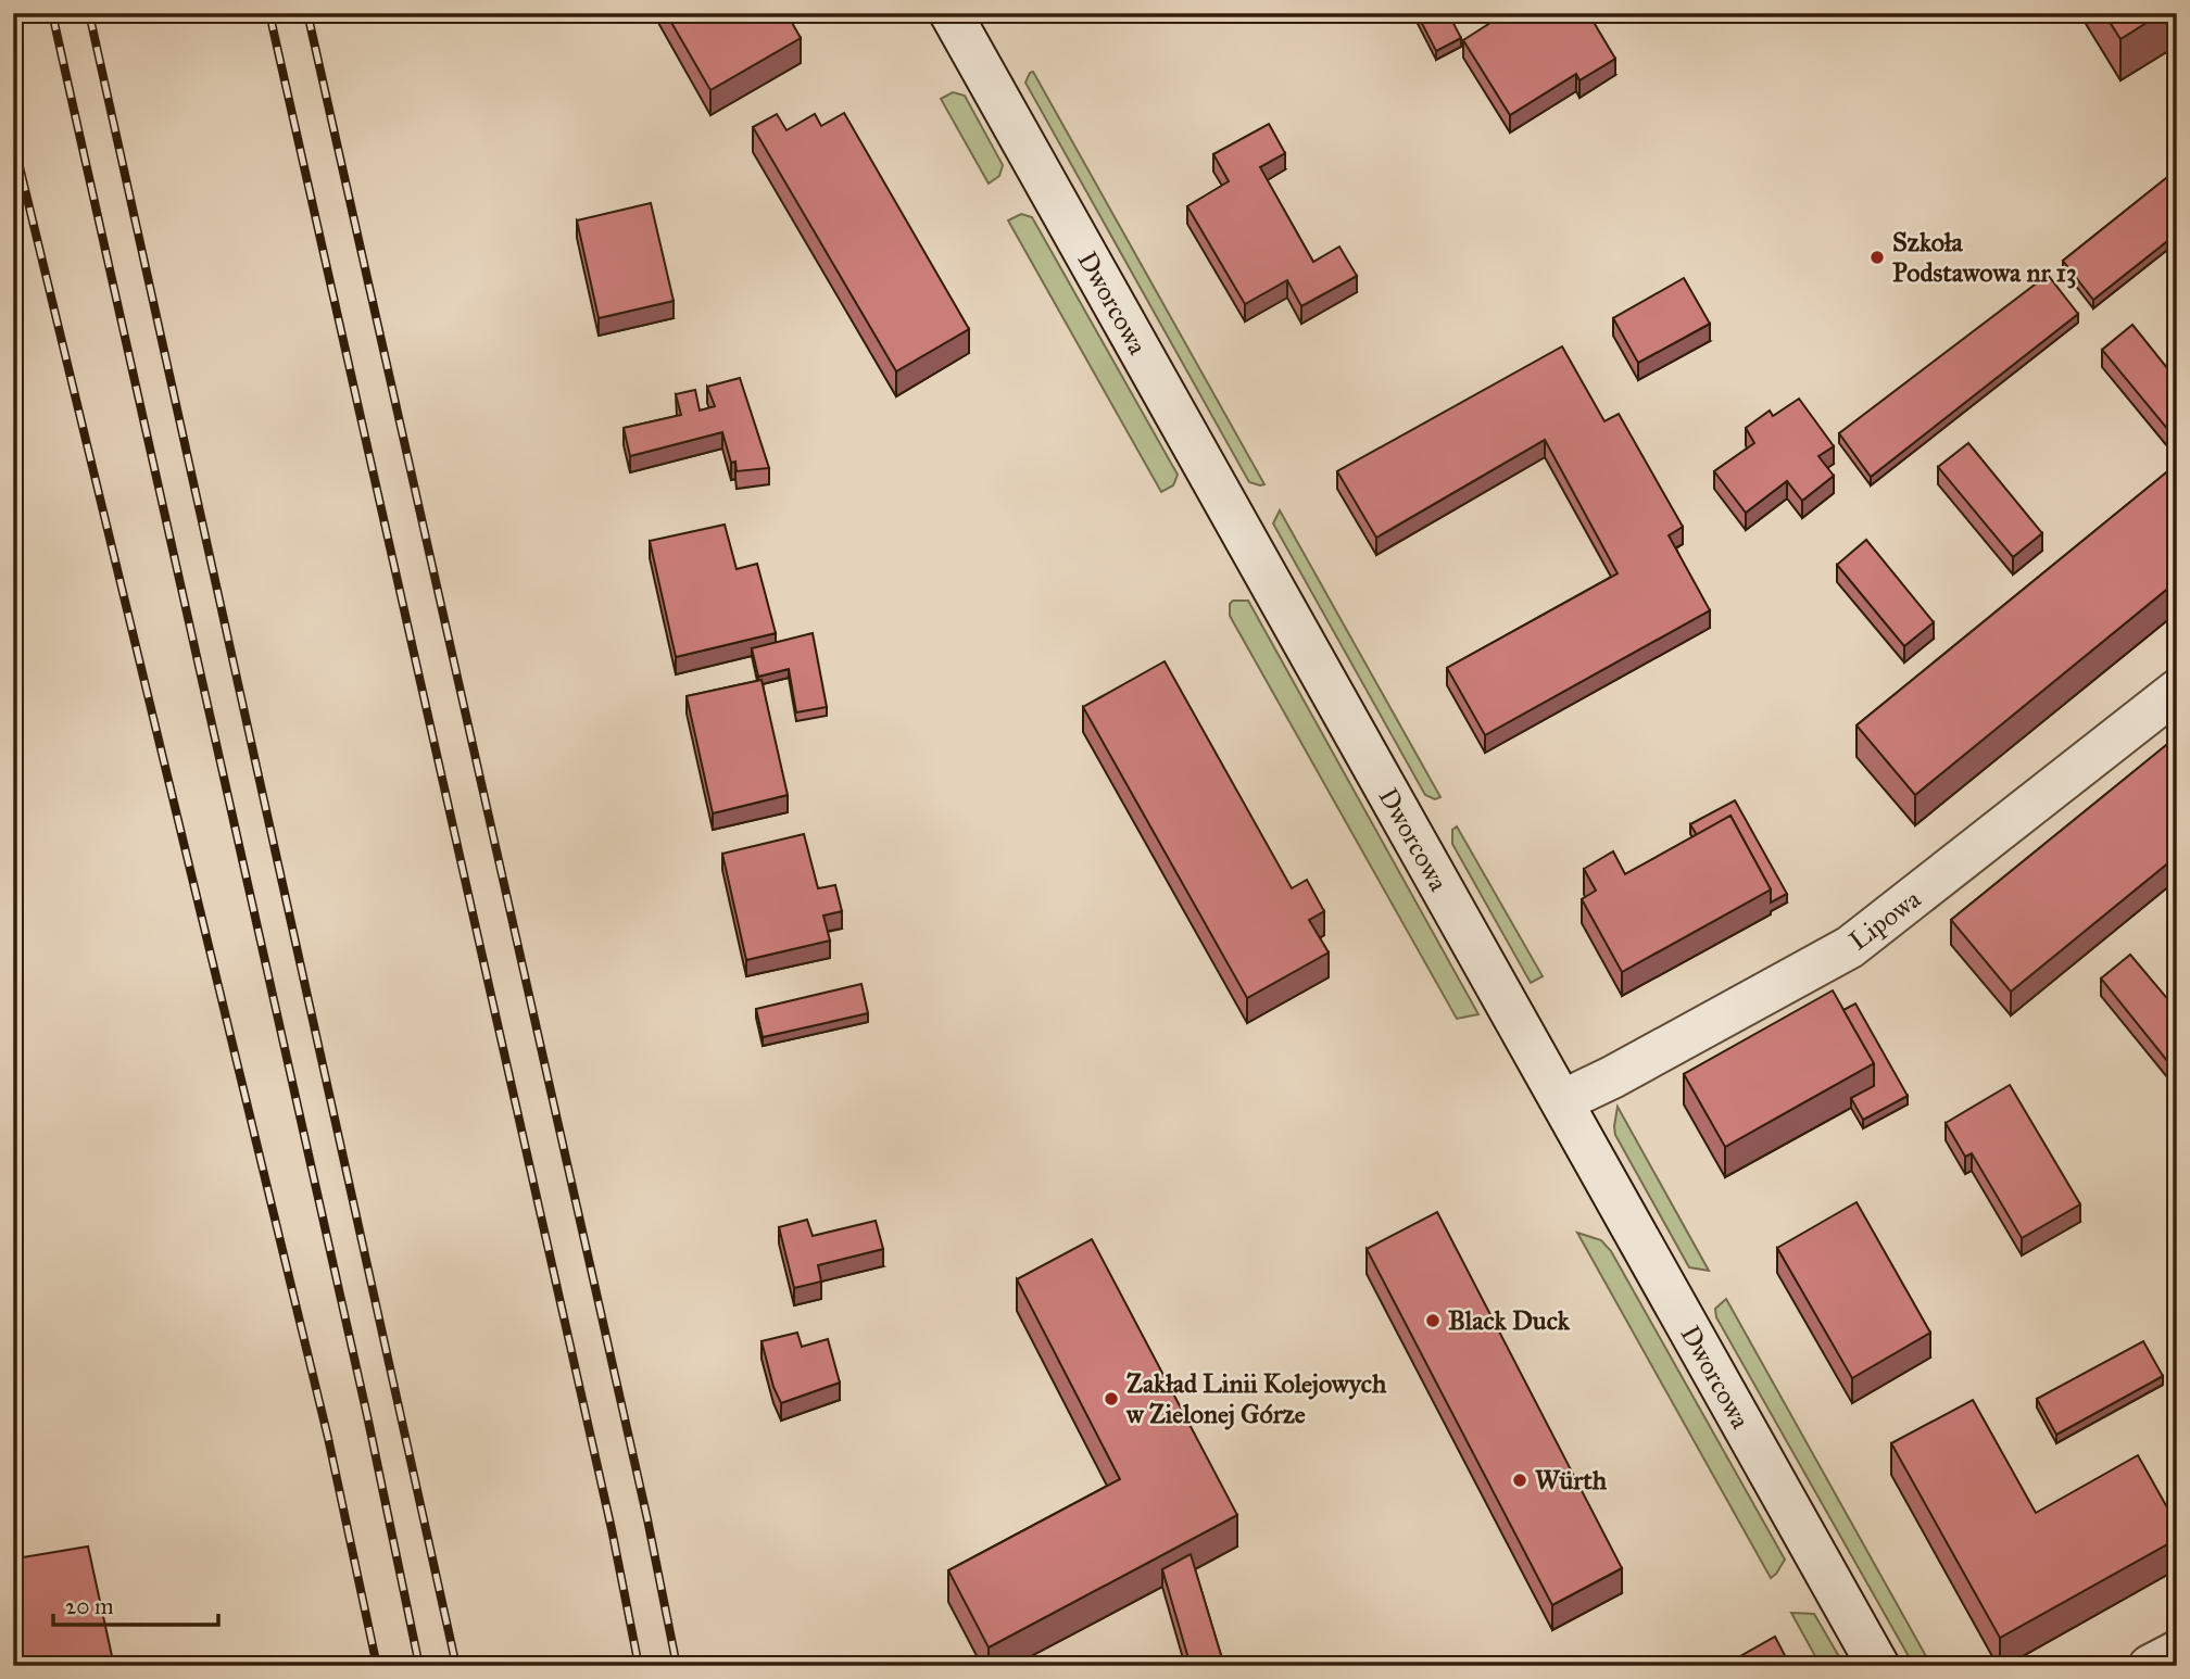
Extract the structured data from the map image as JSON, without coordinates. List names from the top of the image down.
{
  "streets": {
    "street": ["Dworcowa", "Lipowa"]
  },
  "crossings": [
    ["Dworcowa", "Lipowa"]
  ],
  "places": [
    "Szkoła Podstawowa nr 13",
    "Black Duck",
    "Zakład Linii Kolejowych w Zielonej Górze",
    "Würth"
  ],
  "scale_bar": "20 m"
}
